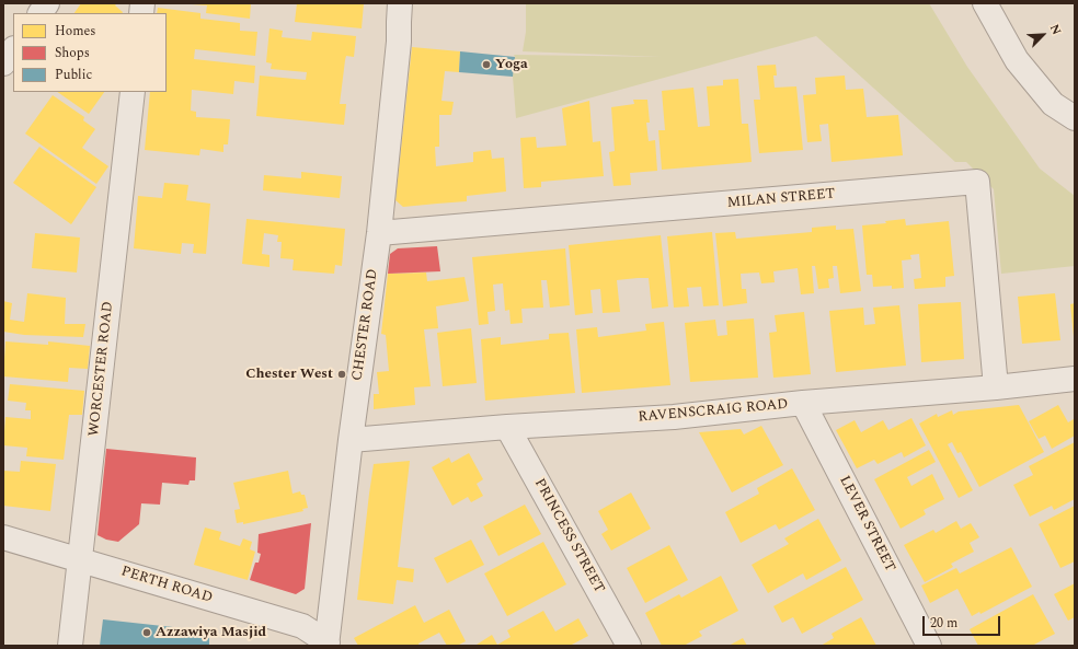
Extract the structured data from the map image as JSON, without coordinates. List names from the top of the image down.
{
  "streets": {
    "street": [
      "MILAN STREET",
      "CHESTER ROAD",
      "WORCESTER ROAD",
      "RAVENSCRAIG ROAD",
      "LEVER STREET",
      "PRINCESS STREET",
      "PERTH ROAD"
    ]
  },
  "crossings": [
    ["MILAN STREET", "CHESTER ROAD"],
    ["MILAN STREET", "RAVENSCRAIG ROAD"],
    ["CHESTER ROAD", "RAVENSCRAIG ROAD"],
    ["CHESTER ROAD", "PERTH ROAD"],
    ["WORCESTER ROAD", "PERTH ROAD"],
    ["RAVENSCRAIG ROAD", "LEVER STREET"],
    ["RAVENSCRAIG ROAD", "PRINCESS STREET"]
  ],
  "places": ["Yoga", "Chester West", "Azzawiya Masjid"],
  "legend": ["Homes", "Shops", "Public"],
  "scale_bar": "20 m",
  "north": "top right"
}
